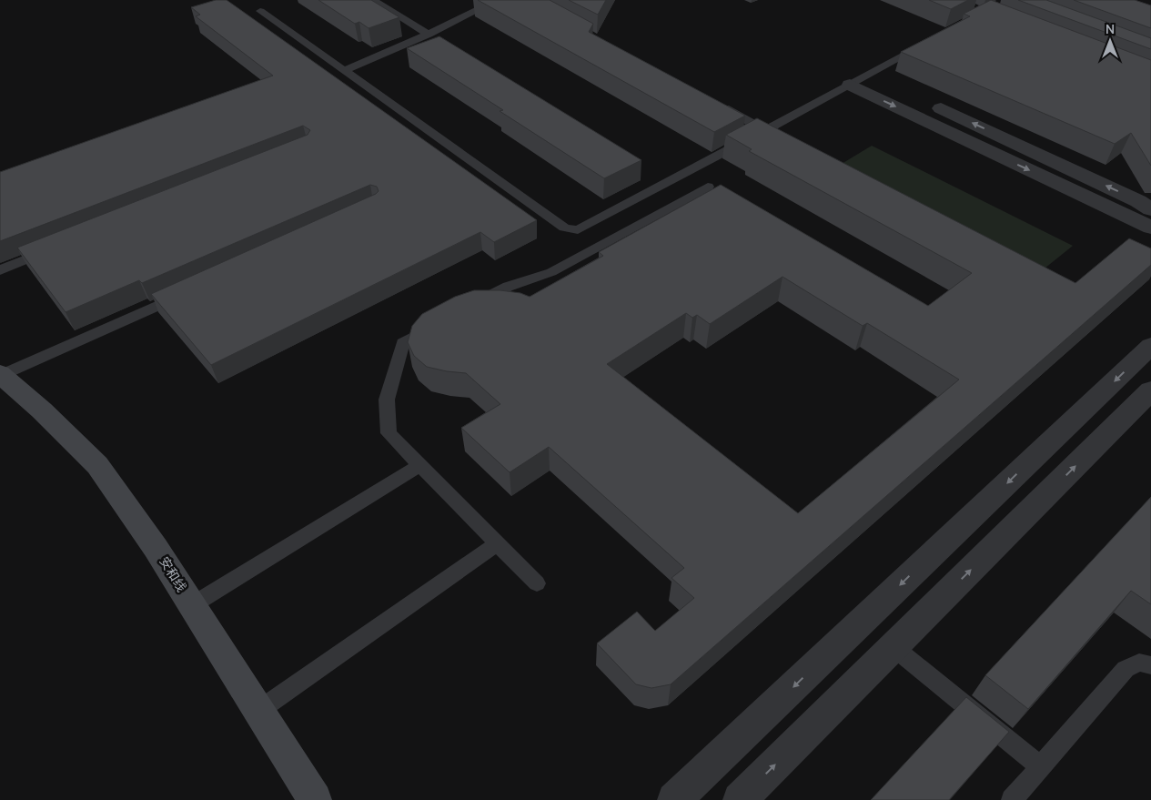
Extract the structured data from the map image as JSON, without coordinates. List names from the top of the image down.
{
  "streets": {
    "main road": ["安和线"]
  },
  "north": "top"
}
